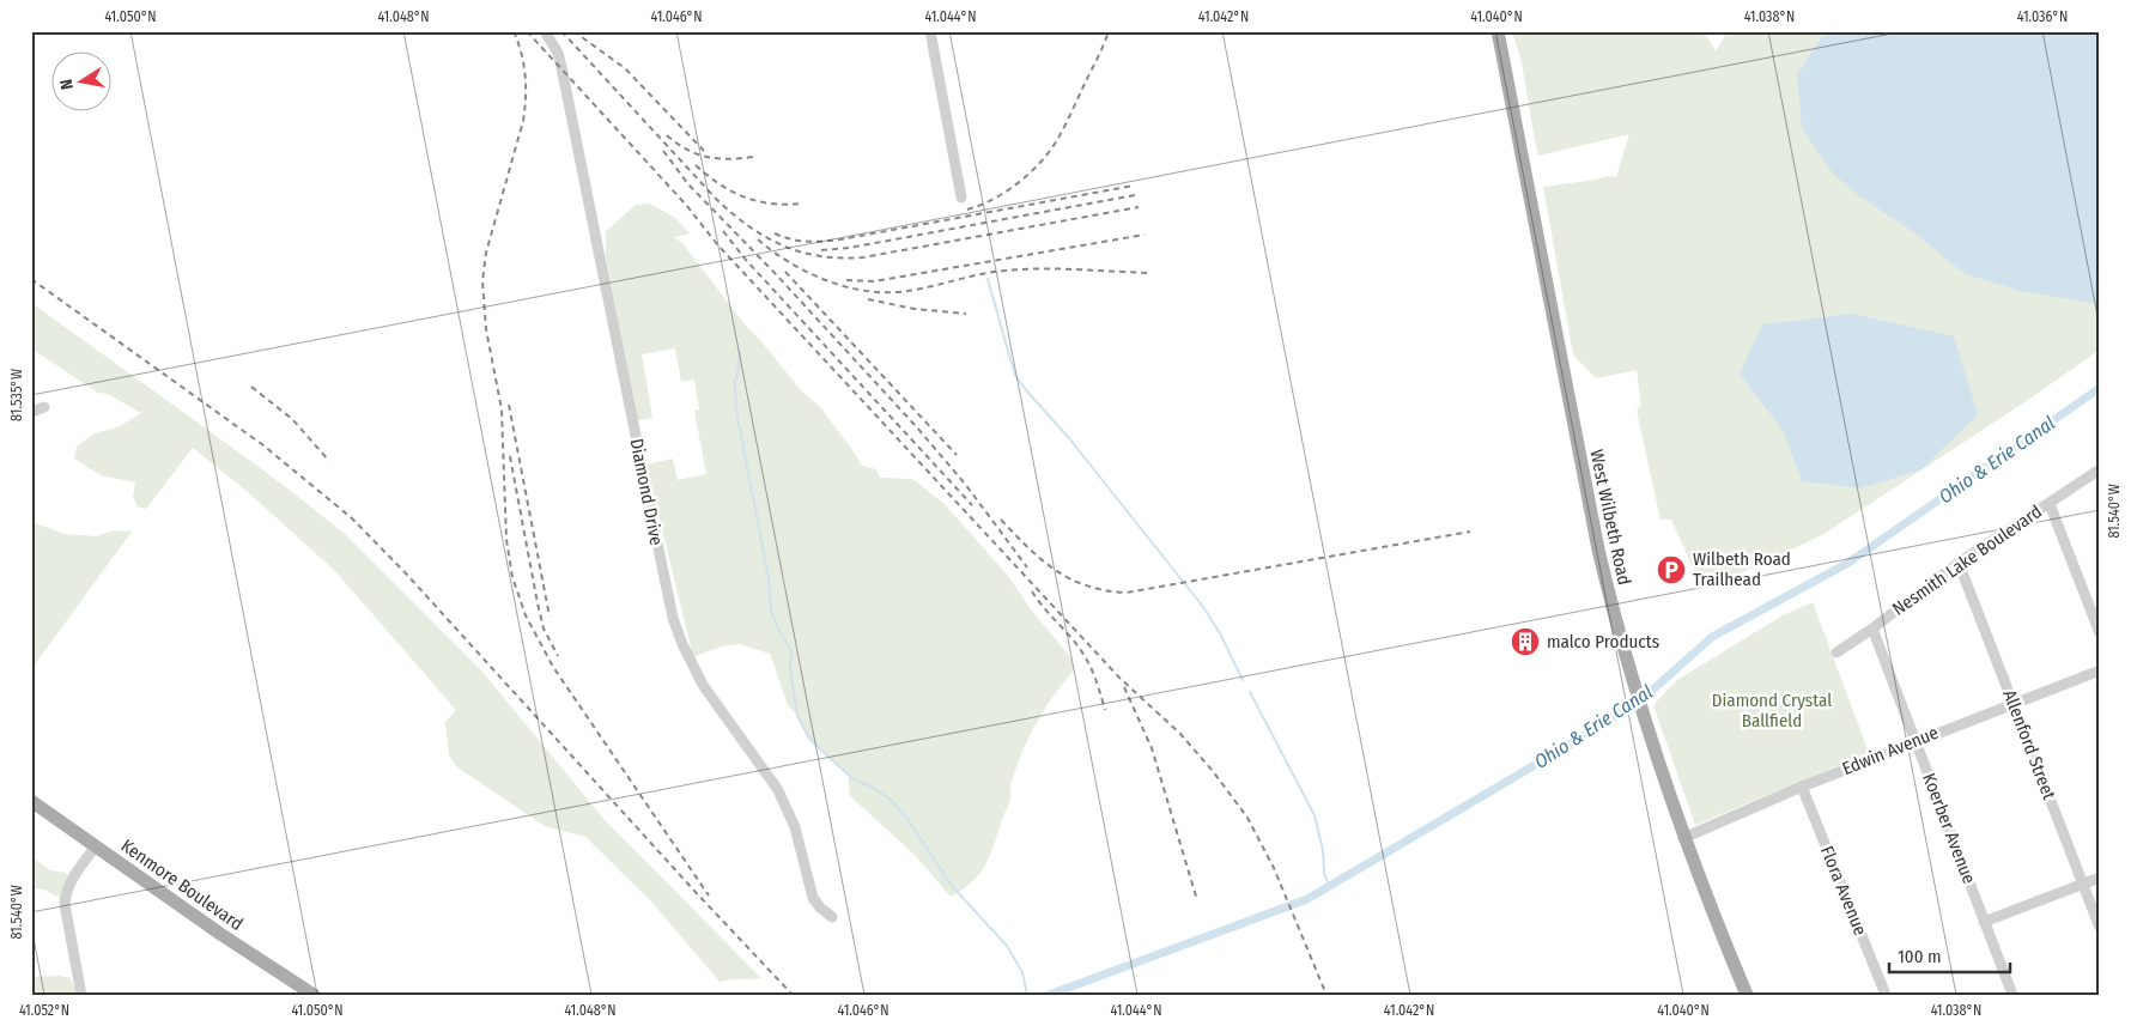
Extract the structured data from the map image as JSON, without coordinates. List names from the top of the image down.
{
  "streets": {
    "main road": ["West Wilbeth Road", "Kenmore Boulevard"],
    "street": [
      "Diamond Drive",
      "Nesmith Lake Boulevard",
      "Allenford Street",
      "Edwin Avenue",
      "Koerber Avenue",
      "Flora Avenue"
    ]
  },
  "crossings": [
    ["West Wilbeth Road", "Edwin Avenue"],
    ["Nesmith Lake Boulevard", "Allenford Street"],
    ["Nesmith Lake Boulevard", "Koerber Avenue"],
    ["Allenford Street", "Edwin Avenue"],
    ["Edwin Avenue", "Koerber Avenue"],
    ["Edwin Avenue", "Flora Avenue"]
  ],
  "water": ["Ohio & Erie Canal"],
  "parks": ["Diamond Crystal Ballfield"],
  "places": {
    "parking": ["Wilbeth Road Trailhead"],
    "building": ["malco Products"]
  },
  "scale_bar": "100 m",
  "north": "left",
  "coordinates": [
    "41.050°N",
    "41.048°N",
    "41.046°N",
    "41.044°N",
    "41.042°N",
    "41.040°N",
    "41.038°N",
    "41.036°N",
    "81.535°W",
    "81.540°W",
    "41.052°N"
  ]
}
